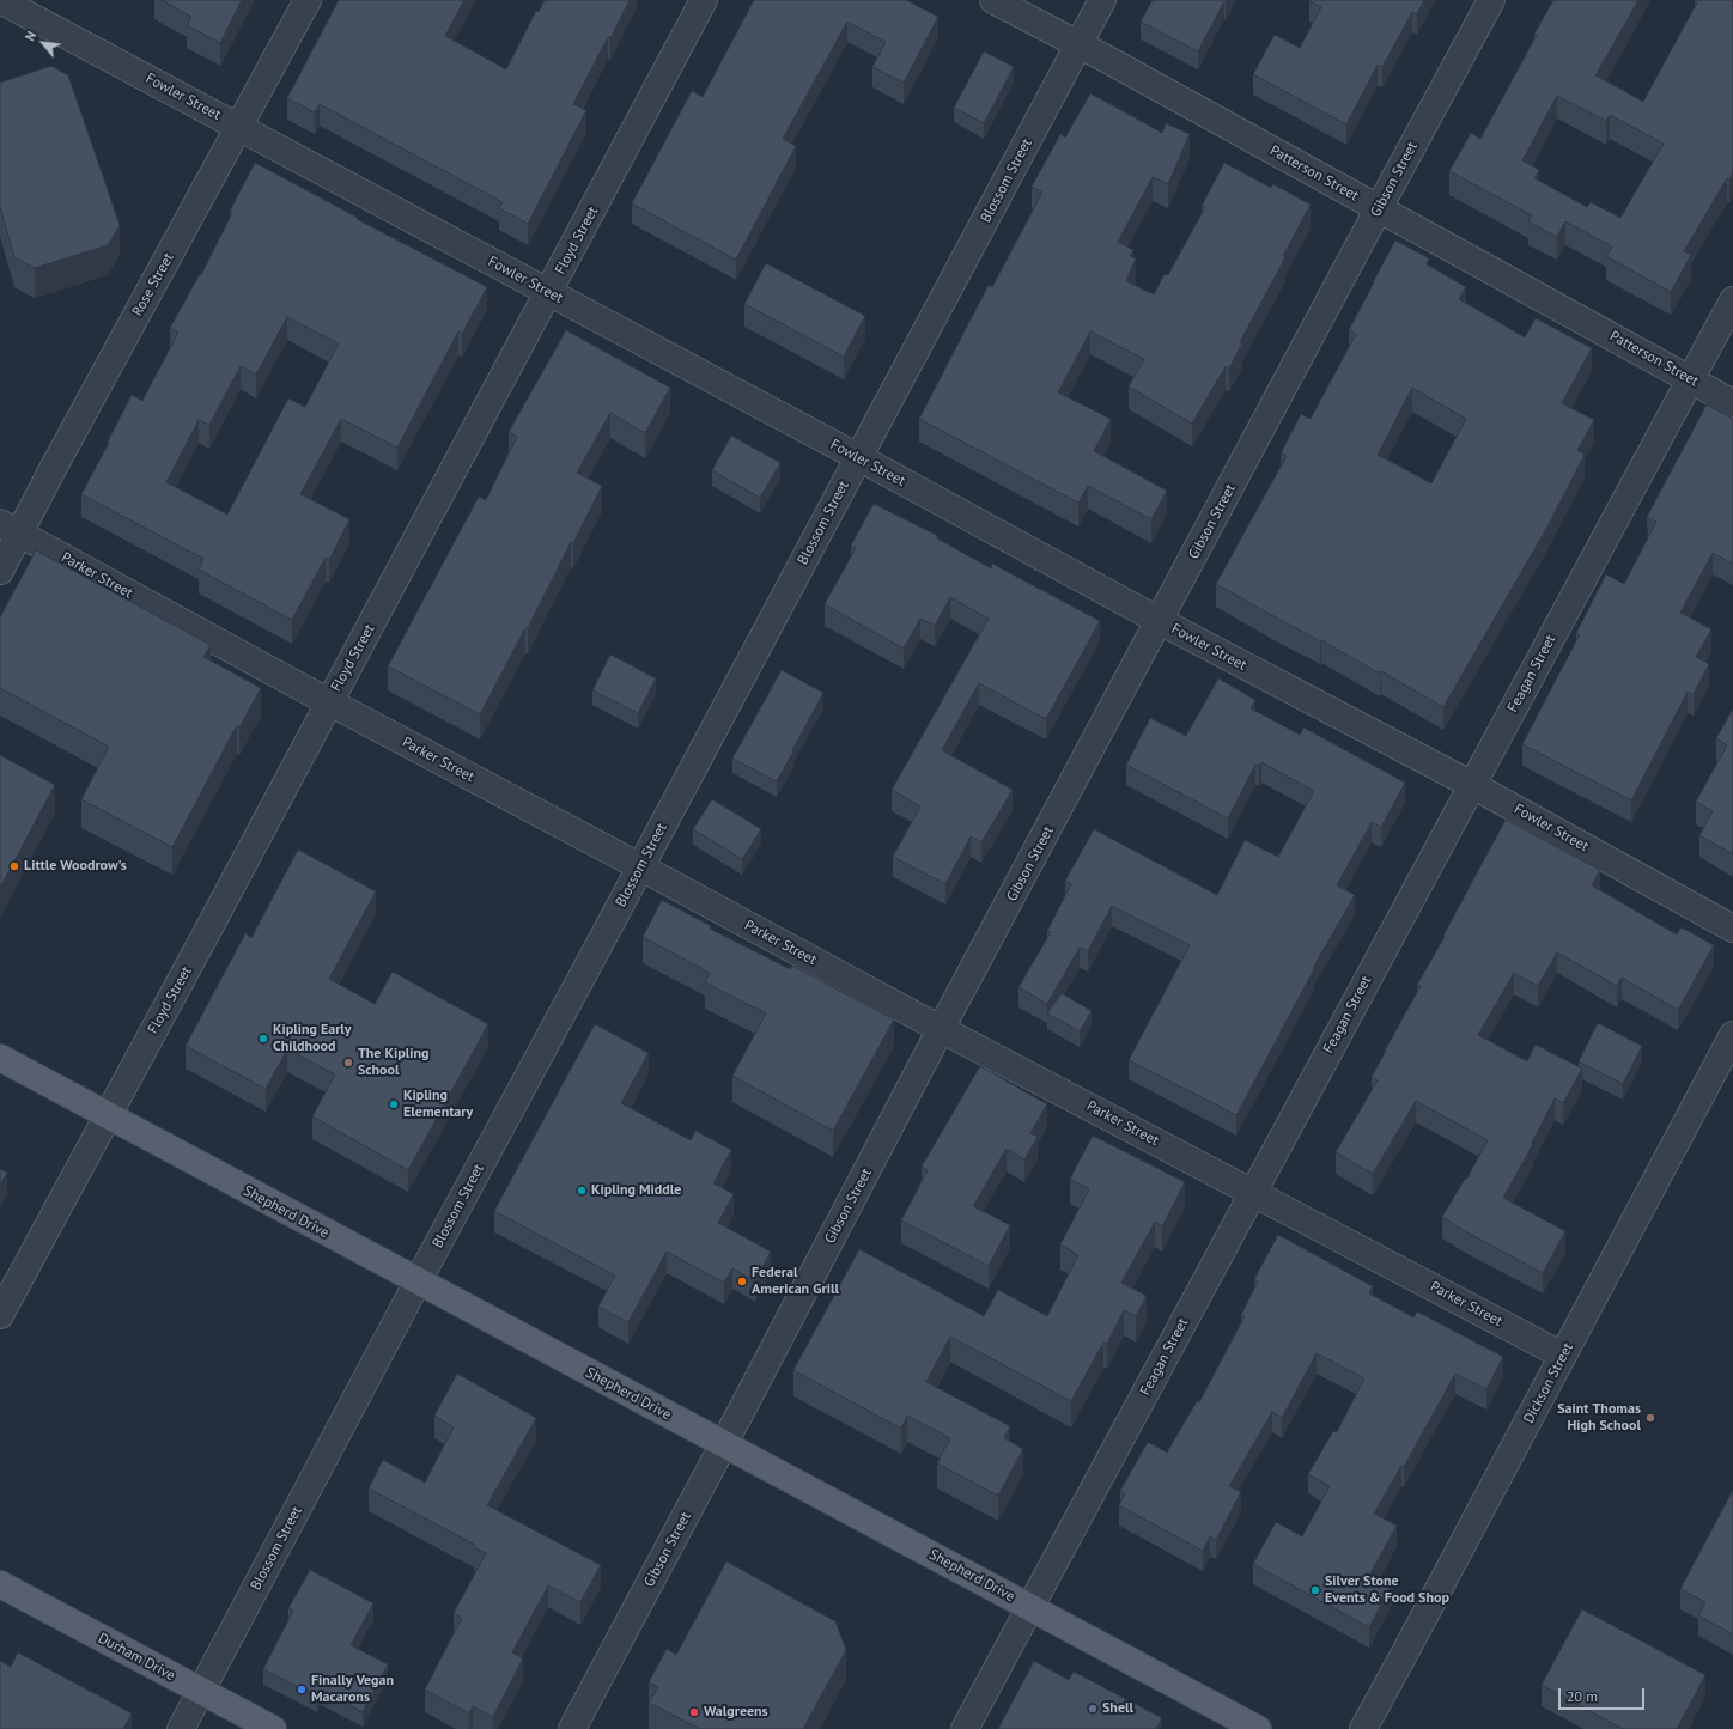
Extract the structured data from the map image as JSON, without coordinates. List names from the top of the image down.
{
  "streets": {
    "main road": ["Shepherd Drive", "Durham Drive"],
    "street": [
      "Fowler Street",
      "Patterson Street",
      "Gibson Street",
      "Blossom Street",
      "Floyd Street",
      "Rose Street",
      "Parker Street",
      "Feagan Street",
      "Dickson Street"
    ]
  },
  "crossings": [
    ["Fowler Street", "Gibson Street"],
    ["Fowler Street", "Blossom Street"],
    ["Fowler Street", "Floyd Street"],
    ["Fowler Street", "Rose Street"],
    ["Fowler Street", "Feagan Street"],
    ["Patterson Street", "Gibson Street"],
    ["Patterson Street", "Blossom Street"],
    ["Patterson Street", "Feagan Street"],
    ["Gibson Street", "Parker Street"],
    ["Gibson Street", "Shepherd Drive"],
    ["Blossom Street", "Parker Street"],
    ["Blossom Street", "Shepherd Drive"],
    ["Blossom Street", "Durham Drive"],
    ["Floyd Street", "Parker Street"],
    ["Floyd Street", "Shepherd Drive"],
    ["Rose Street", "Parker Street"],
    ["Parker Street", "Feagan Street"],
    ["Parker Street", "Dickson Street"],
    ["Feagan Street", "Shepherd Drive"]
  ],
  "places": [
    "Little Woodrow's",
    "Kipling Early Childhood",
    "The Kipling School",
    "Kipling Elementary",
    "Kipling Middle",
    "Federal American Grill",
    "Saint Thomas High School",
    "Silver Stone Events & Food Shop",
    "Finally Vegan Macarons",
    "Shell",
    "Walgreens"
  ],
  "scale_bar": "20 m",
  "north": "top left"
}
